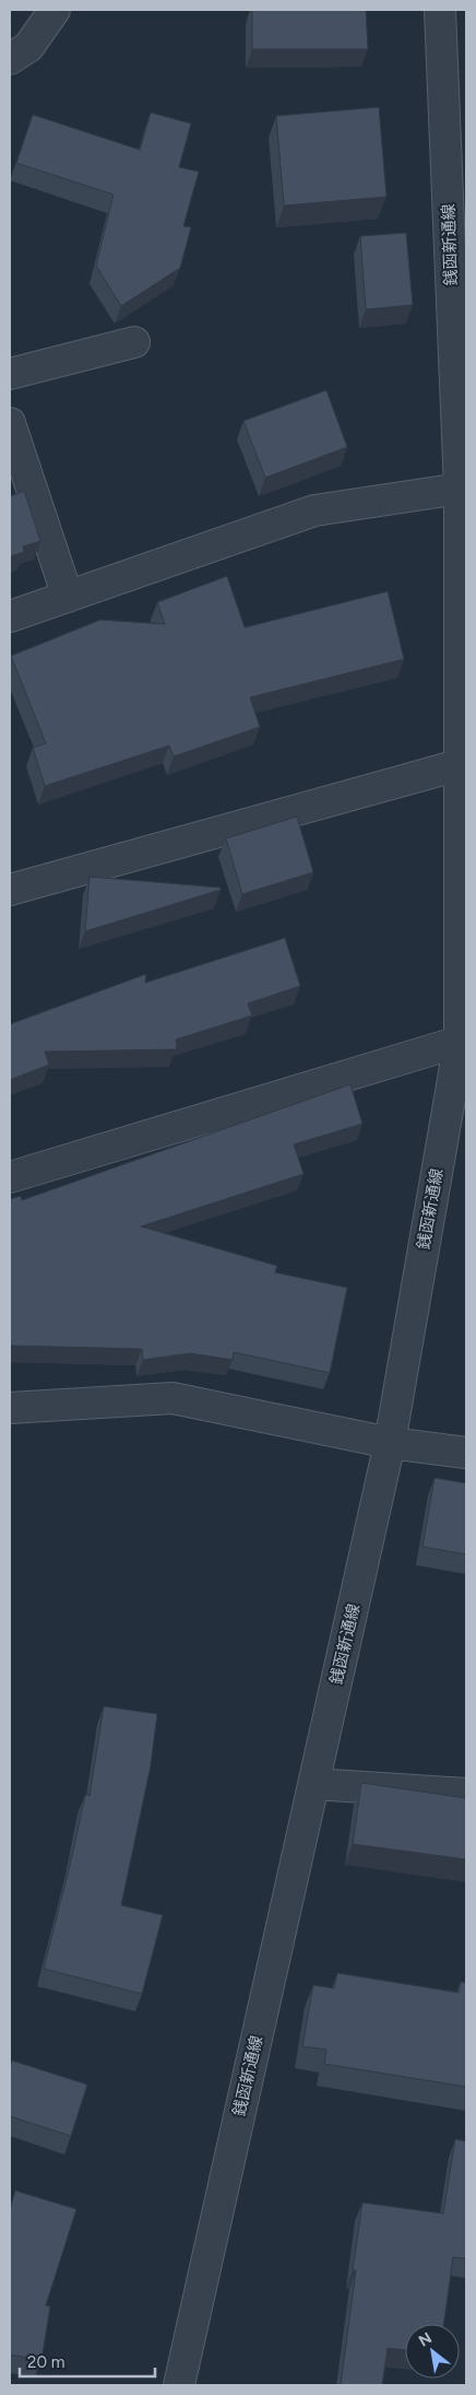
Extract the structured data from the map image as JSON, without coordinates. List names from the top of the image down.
{
  "streets": {
    "street": ["銭函新通線"]
  },
  "scale_bar": "20 m",
  "north": "top left"
}
